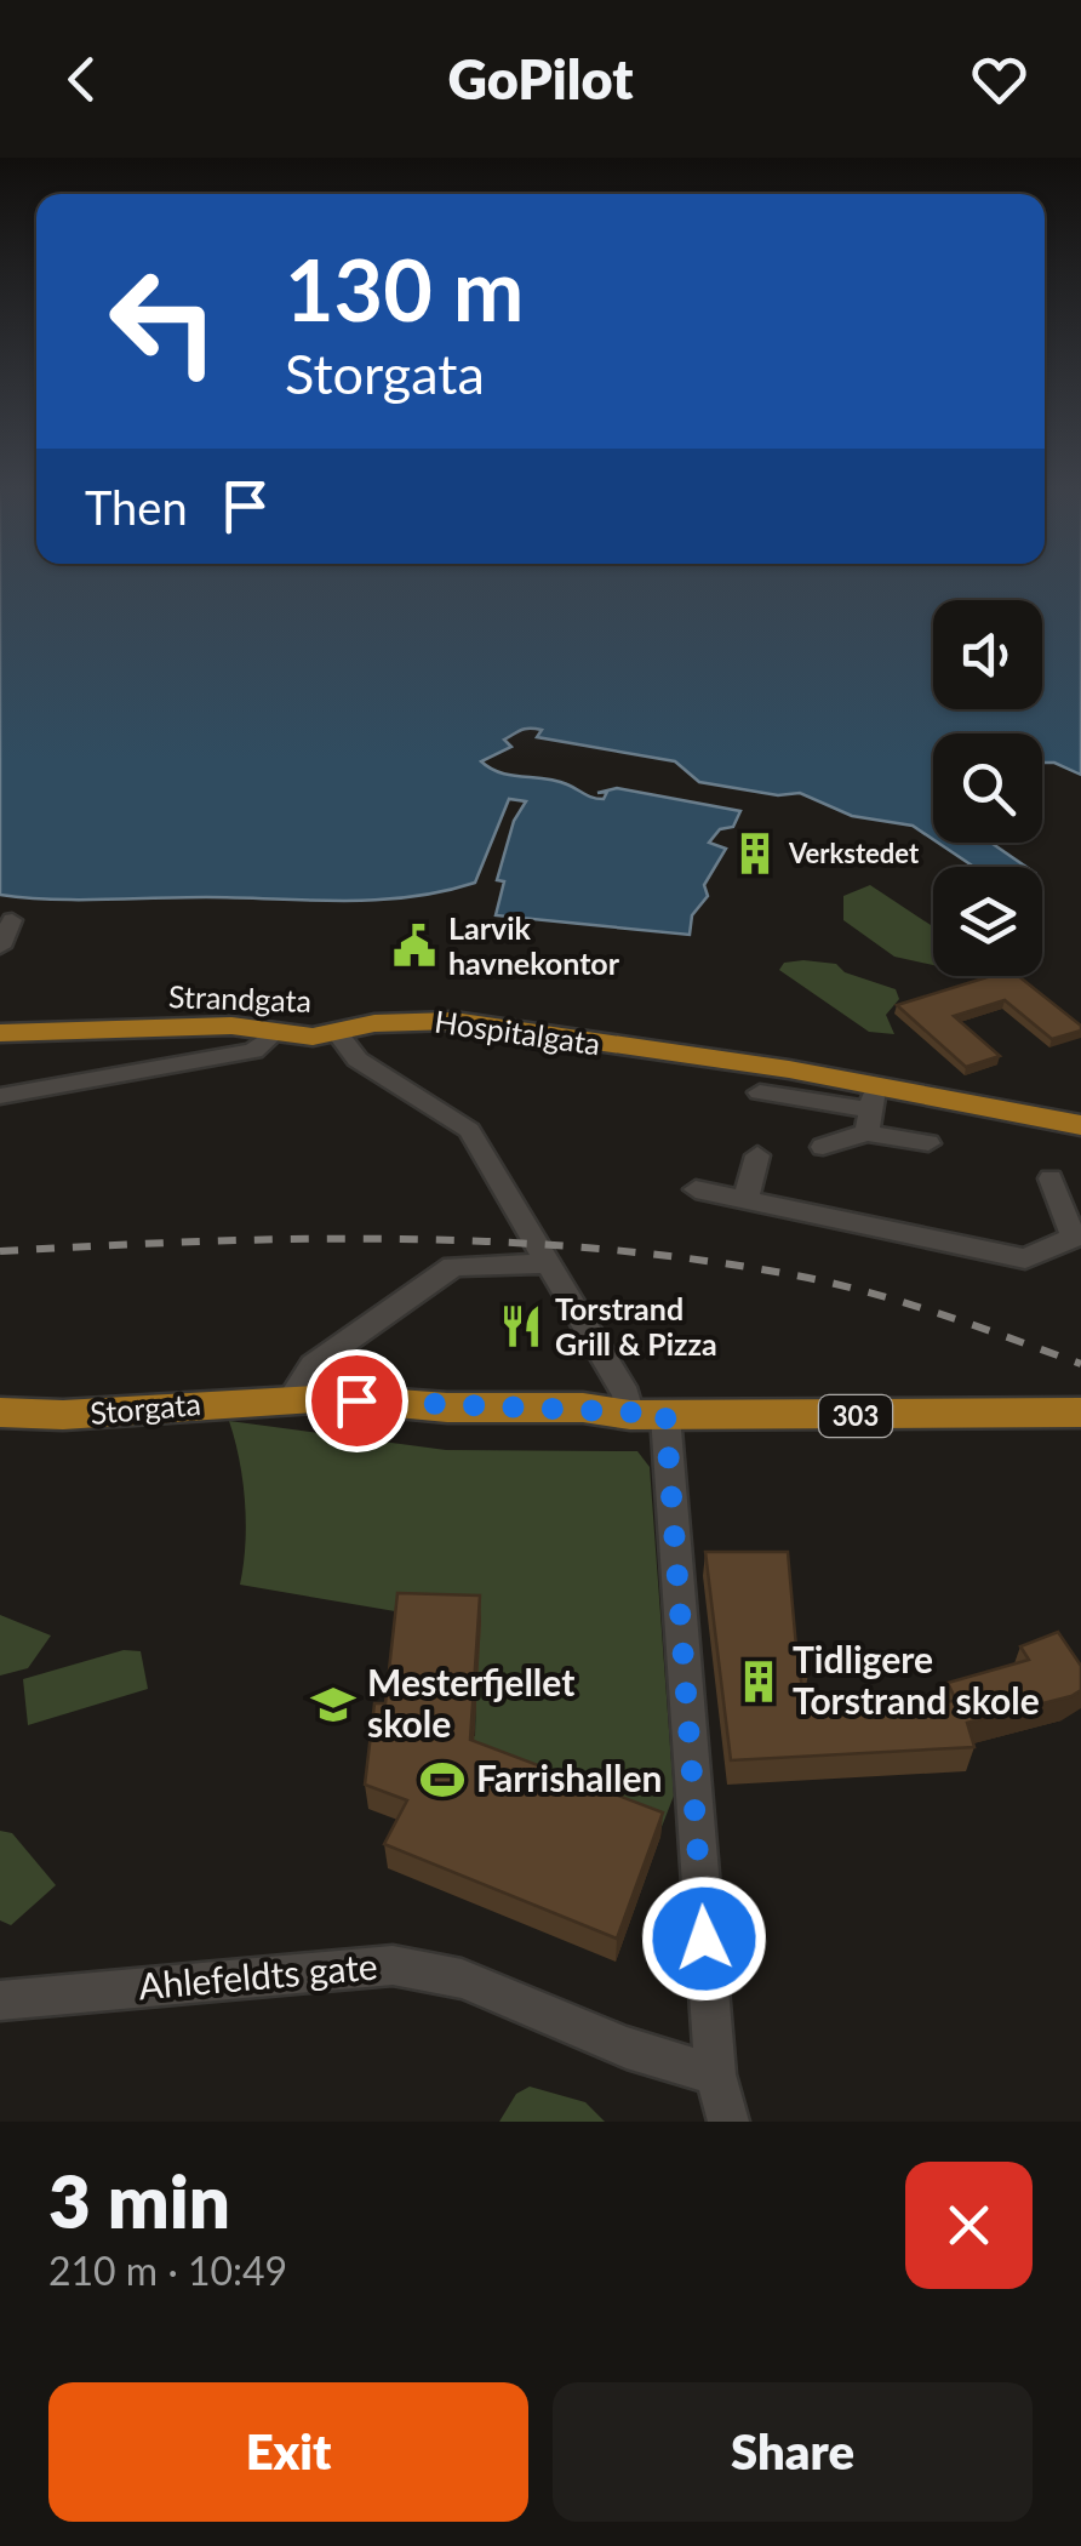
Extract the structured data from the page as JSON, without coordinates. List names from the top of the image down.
{
  "streets": {
    "main road": [
      "Strandgata",
      "Hospitalgata",
      "Storgata",
      "303"
    ],
    "street": ["Ahlefeldts gate"]
  },
  "crossings": [
    ["Strandgata", "Hospitalgata"],
    ["Strandgata", "Storgata"],
    ["Strandgata", "Ahlefeldts gate"]
  ],
  "places": {
    "building": ["Verkstedet", "Tidligere Torstrand skole"],
    "public building": ["Larvik havnekontor"],
    "restaurant": ["Torstrand Grill & Pizza"],
    "school or university": ["Mesterfjellet skole"],
    "sports": ["Farrishallen"]
  },
  "page": {
    "header": "GoPilot",
    "turn": ["130 m", "Storgata"],
    "then": "Then",
    "heading": ["3 min", "210 m · 10:49"],
    "buttons": ["Exit", "Share"]
  }
}
